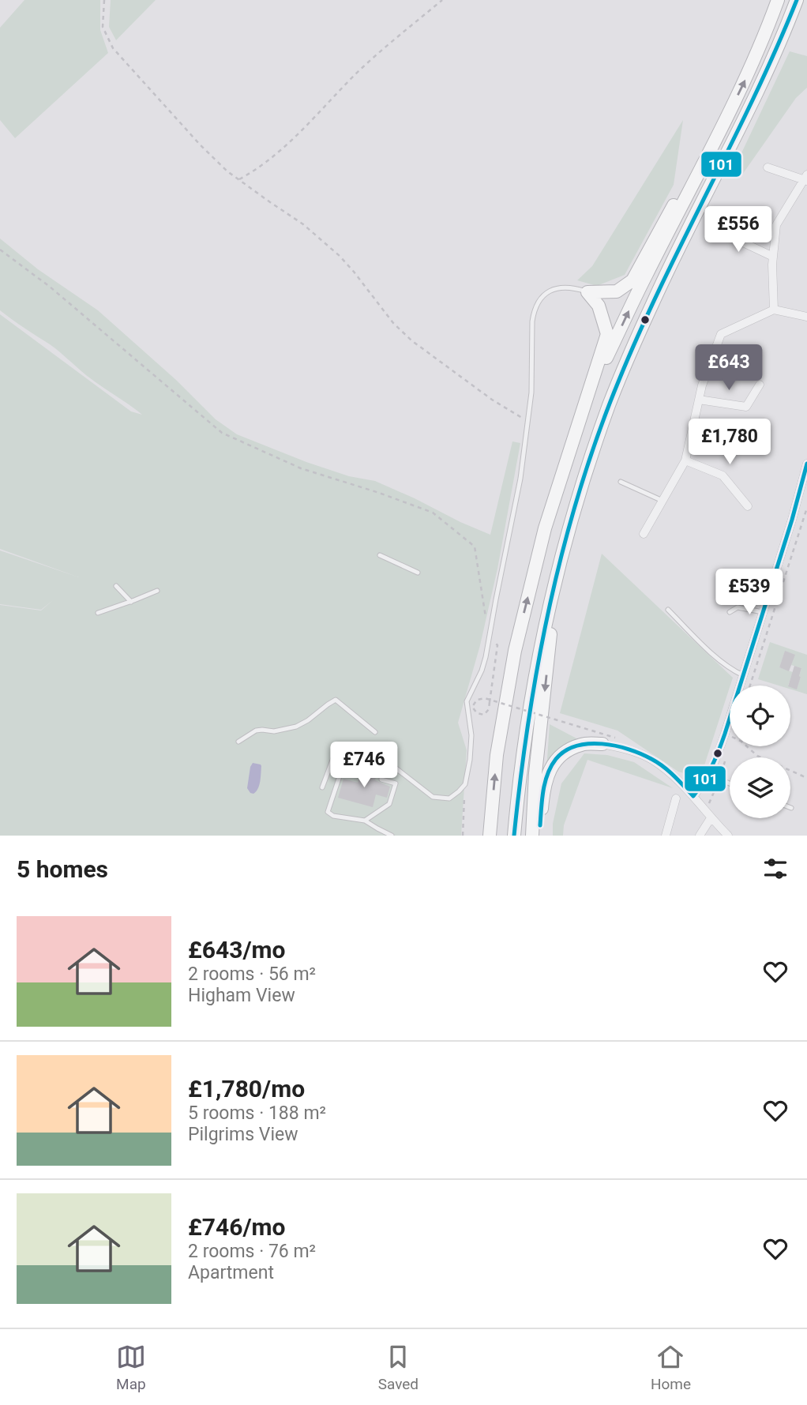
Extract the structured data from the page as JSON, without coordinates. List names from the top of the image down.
{
  "lines": ["transit line 101"],
  "page": {
    "price": [
      "£556",
      "£643",
      "£1,780",
      "£539",
      "£746"
    ],
    "heading": "5 homes",
    "list": [
      {
        "name": "£643/mo",
        "note": "2 rooms · 56 m² · Higham View"
      },
      {
        "name": "£1,780/mo",
        "note": "5 rooms · 188 m² · Pilgrims View"
      },
      {
        "name": "£746/mo",
        "note": "2 rooms · 76 m² · Apartment"
      }
    ],
    "tabs": ["Map", "Saved", "Home"]
  }
}
